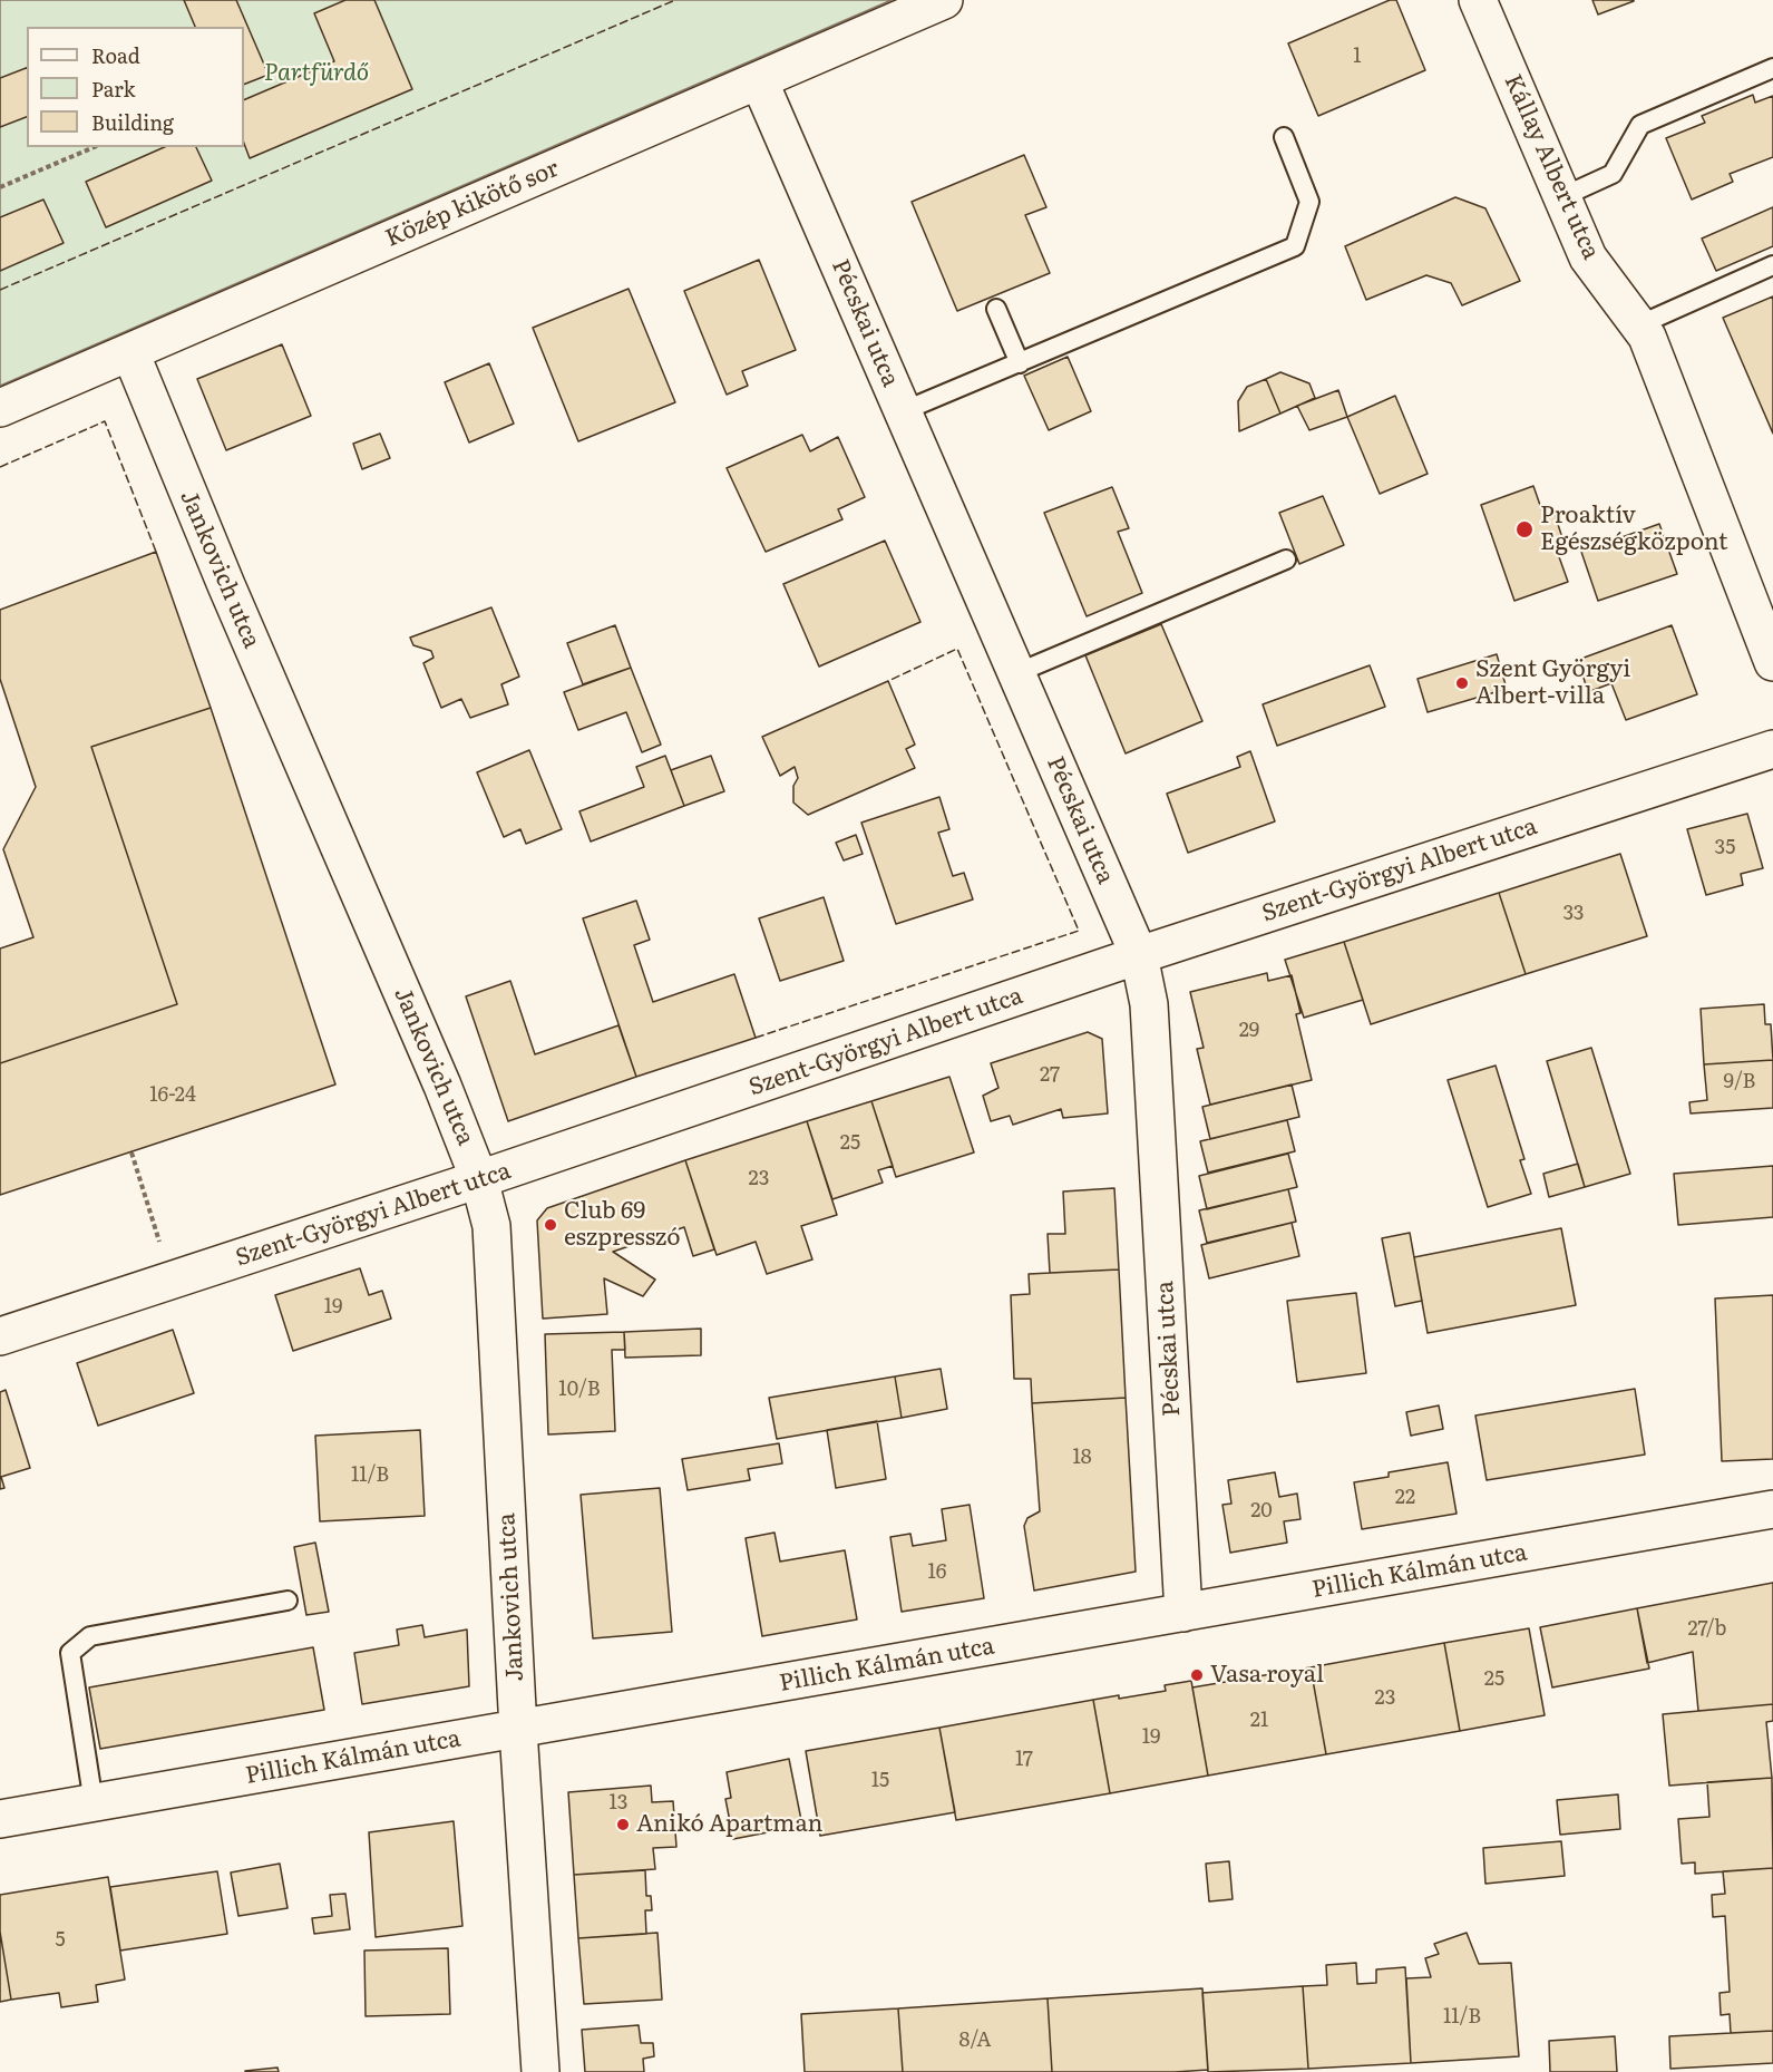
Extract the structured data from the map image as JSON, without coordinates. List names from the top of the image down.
{
  "streets": {
    "street": [
      "Kállay Albert utca",
      "Közép kikötő sor",
      "Pécskai utca",
      "Jankovich utca",
      "Szent-Györgyi Albert utca",
      "Pillich Kálmán utca"
    ]
  },
  "crossings": [
    ["Közép kikötő sor", "Pécskai utca"],
    ["Közép kikötő sor", "Jankovich utca"],
    ["Pécskai utca", "Szent-Györgyi Albert utca"],
    ["Pécskai utca", "Pillich Kálmán utca"],
    ["Jankovich utca", "Szent-Györgyi Albert utca"],
    ["Jankovich utca", "Pillich Kálmán utca"]
  ],
  "parks": ["Partfürdő"],
  "places": [
    "Proaktív Egészségközpont",
    "Szent Györgyi Albert-villa",
    "Club 69 eszpresszó",
    "Vasa royal",
    "Anikó Apartman"
  ],
  "house_numbers": [
    "1",
    "35",
    "33",
    "29",
    "27",
    "9/B",
    "16-24",
    "25",
    "23",
    "19",
    "10/B",
    "18",
    "11/B",
    "22",
    "20",
    "16",
    "27/b",
    "25",
    "23",
    "21",
    "19",
    "17",
    "15",
    "13",
    "5",
    "11/B",
    "8/A"
  ],
  "legend": ["Road", "Park", "Building"]
}
